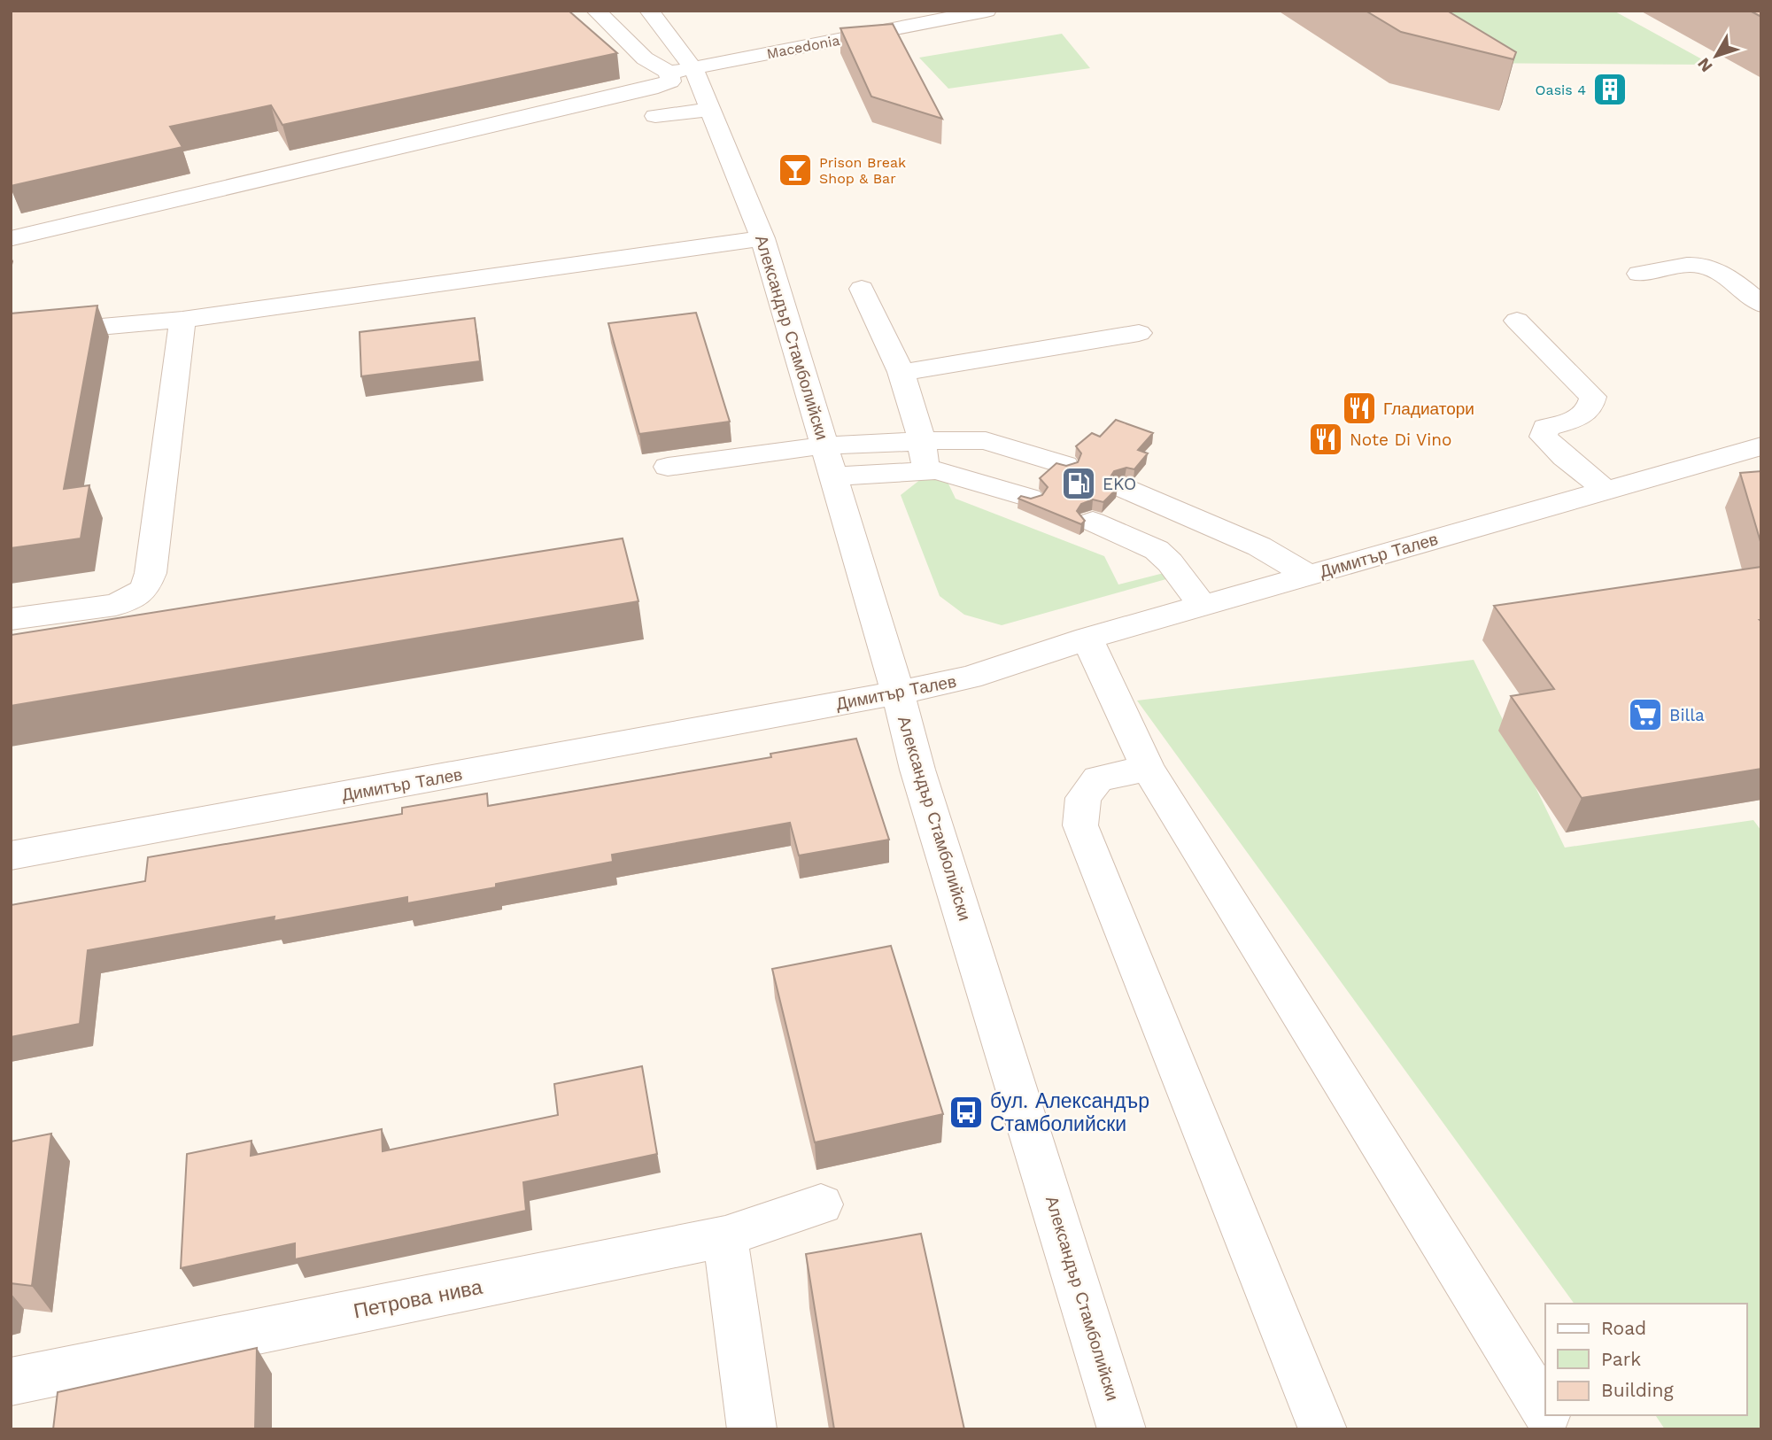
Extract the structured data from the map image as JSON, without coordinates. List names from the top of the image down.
{
  "streets": {
    "street": [
      "Macedonia",
      "Александър Стамболийски",
      "Димитър Талев",
      "Петрова нива"
    ]
  },
  "crossings": [
    ["Macedonia", "Александър Стамболийски"],
    ["Александър Стамболийски", "Димитър Талев"]
  ],
  "places": {
    "building": ["Oasis 4"],
    "bar": ["Prison Break Shop & Bar"],
    "restaurant": ["Гладиатори", "Note Di Vino"],
    "fuel station": ["EKO"],
    "supermarket": ["Billa"],
    "bus stop": ["бул. Александър Стамболийски"]
  },
  "legend": ["Road", "Park", "Building"],
  "north": "bottom left"
}
